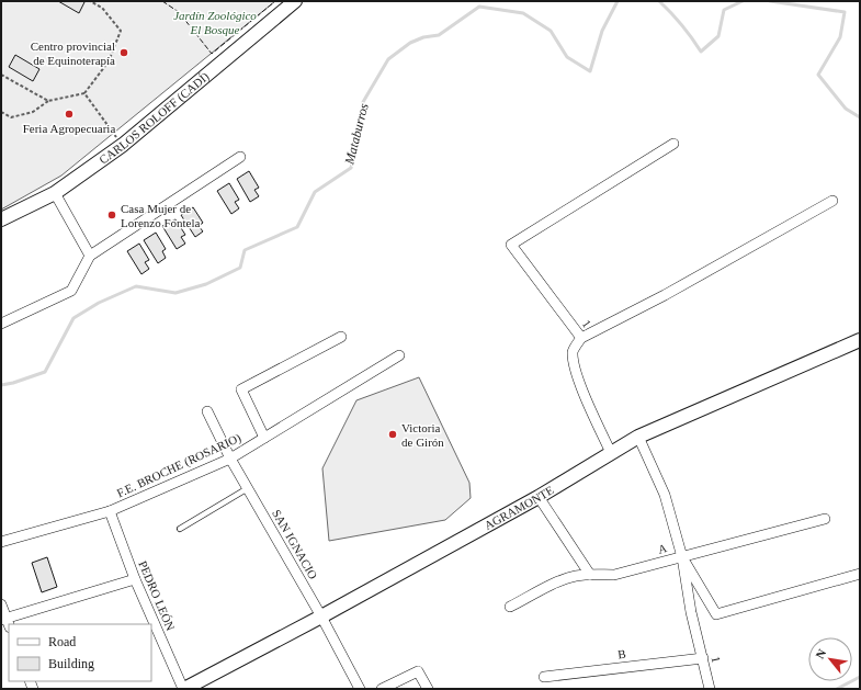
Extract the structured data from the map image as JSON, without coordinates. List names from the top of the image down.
{
  "streets": {
    "street": [
      "CARLOS ROLOFF (CADÍ)",
      "1",
      "F.E. BROCHE (ROSARIO)",
      "AGRAMONTE",
      "SAN IGNACIO",
      "A",
      "PEDRO LEÓN",
      "B"
    ]
  },
  "crossings": [
    ["1", "AGRAMONTE"],
    ["1", "A"],
    ["1", "B"],
    ["F.E. BROCHE (ROSARIO)", "SAN IGNACIO"],
    ["F.E. BROCHE (ROSARIO)", "PEDRO LEÓN"],
    ["AGRAMONTE", "SAN IGNACIO"],
    ["AGRAMONTE", "PEDRO LEÓN"]
  ],
  "water": ["Mataburros"],
  "parks": ["Jardín Zoológico El Bosque"],
  "places": [
    "Centro provincial de Equinoterapía",
    "Feria Agropecuaria",
    "Casa Mujer de Lorenzo Fontela",
    "Victoria de Girón"
  ],
  "legend": ["Road", "Building"],
  "north": "top left"
}
